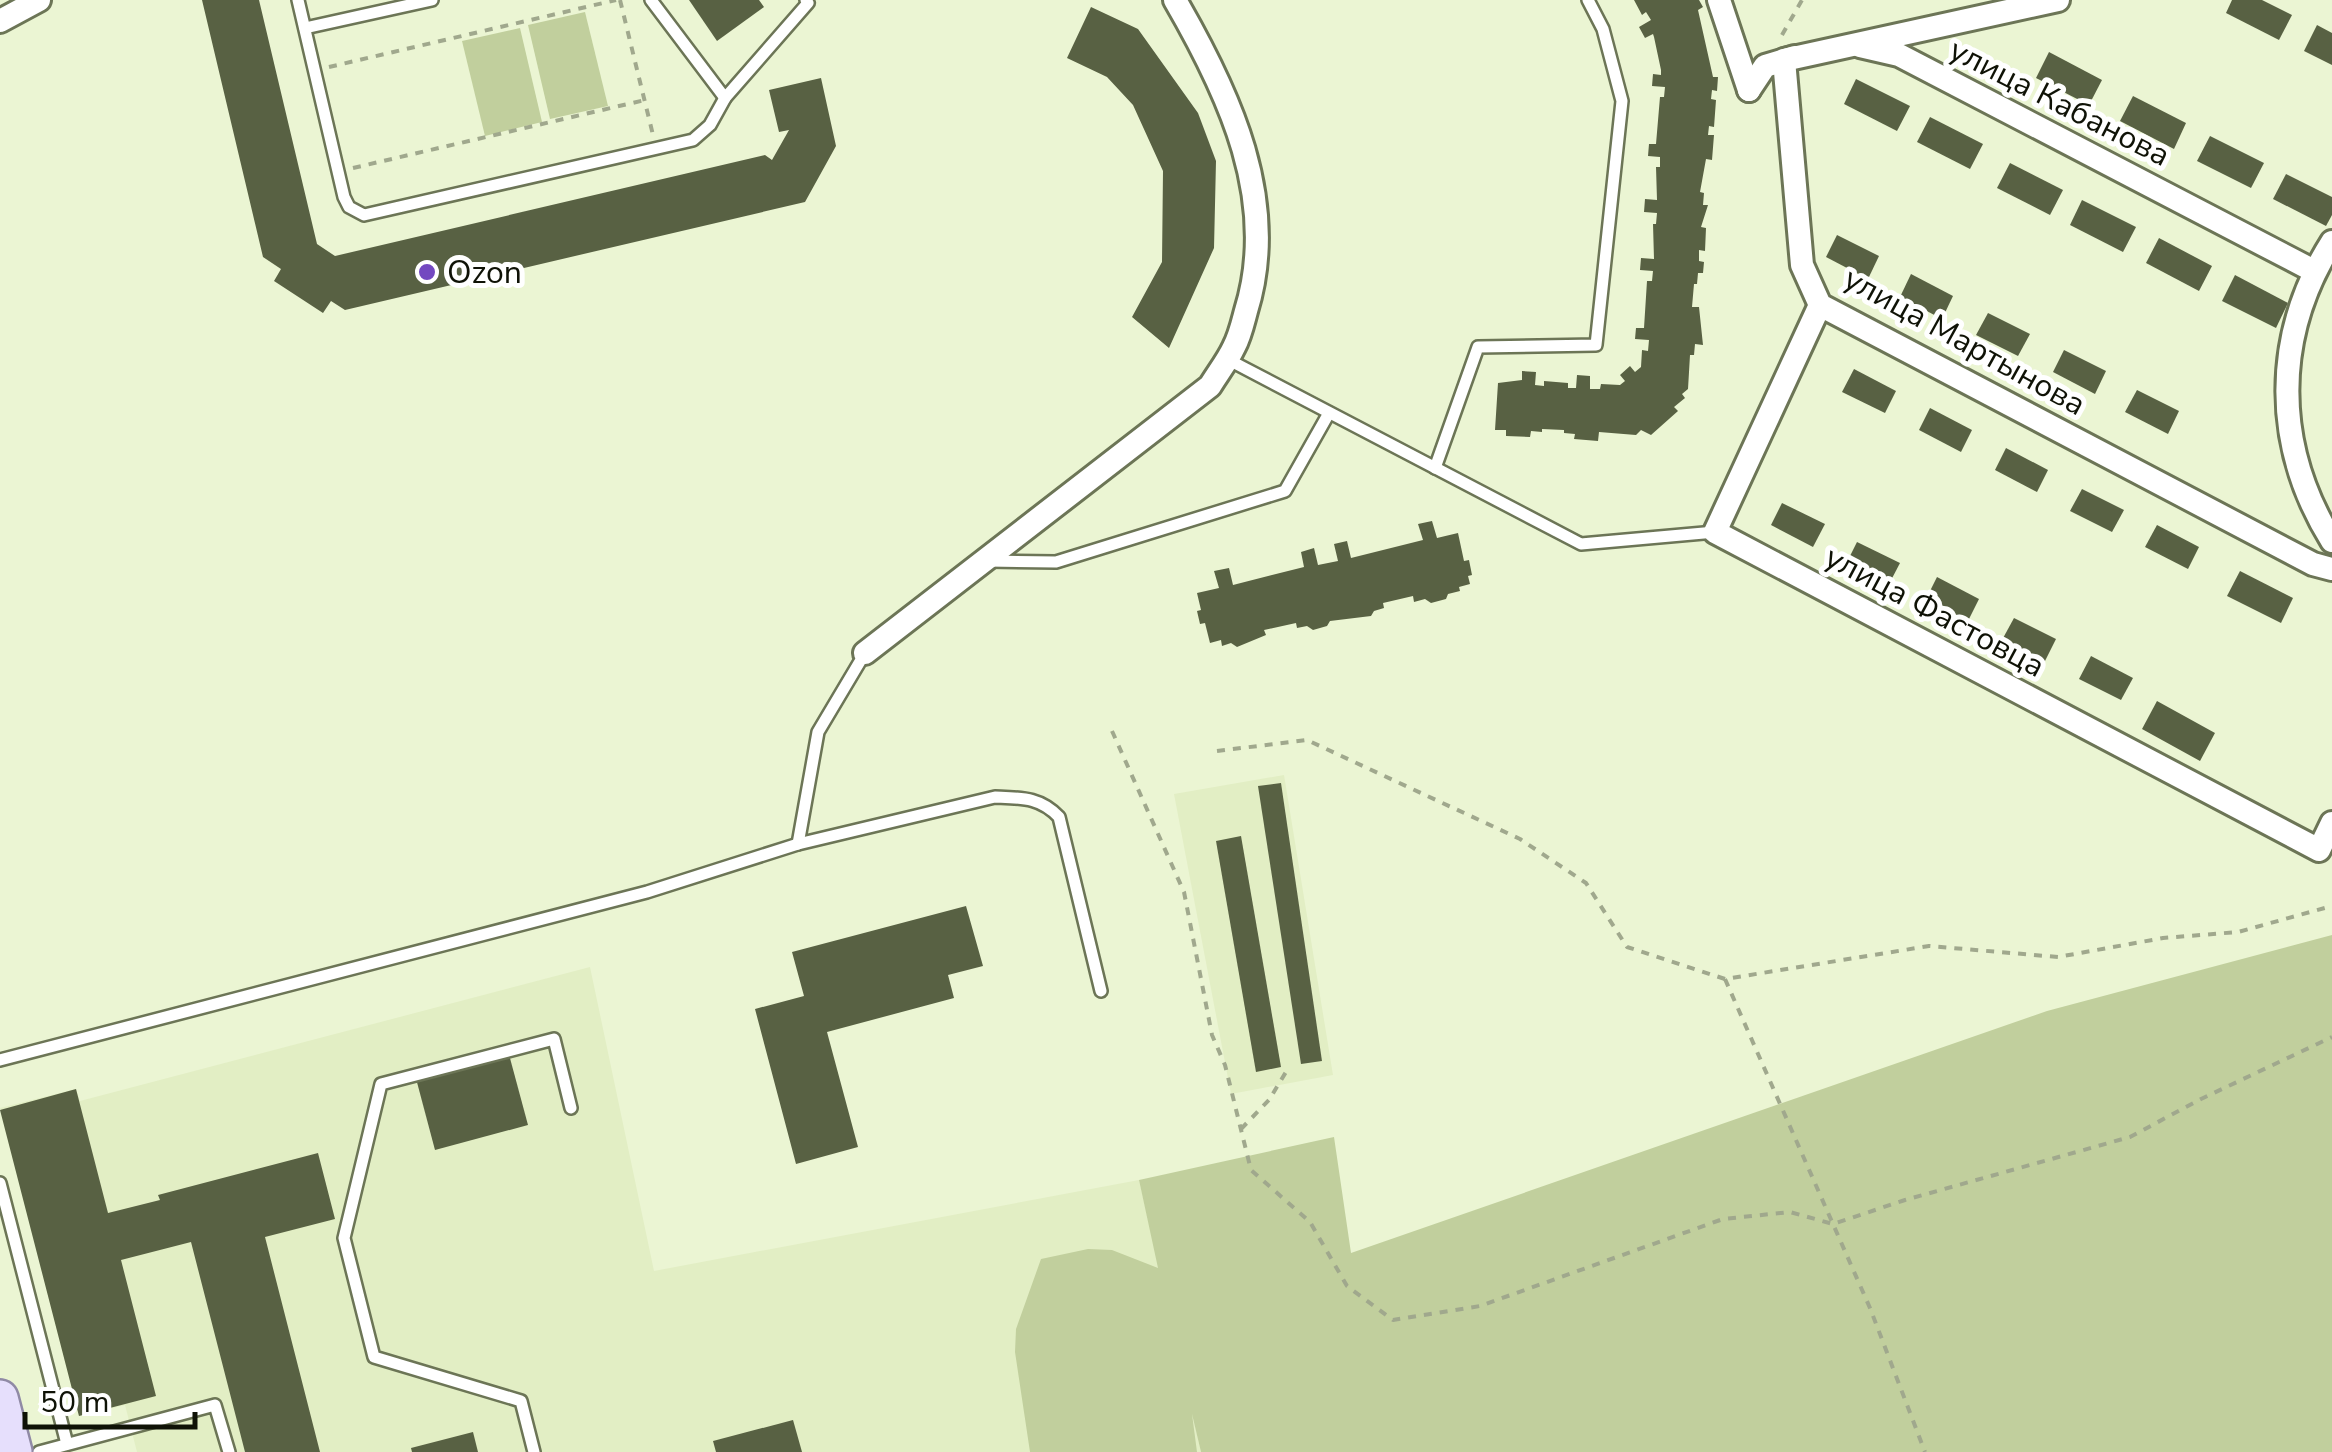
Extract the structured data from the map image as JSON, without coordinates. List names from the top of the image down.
{
  "streets": {
    "street": ["улица Кабанова", "улица Мартынова", "улица Фастовца"]
  },
  "crossings": [
    ["улица Кабанова", "улица Мартынова"]
  ],
  "places": ["Ozon"],
  "scale_bar": "50 m"
}
